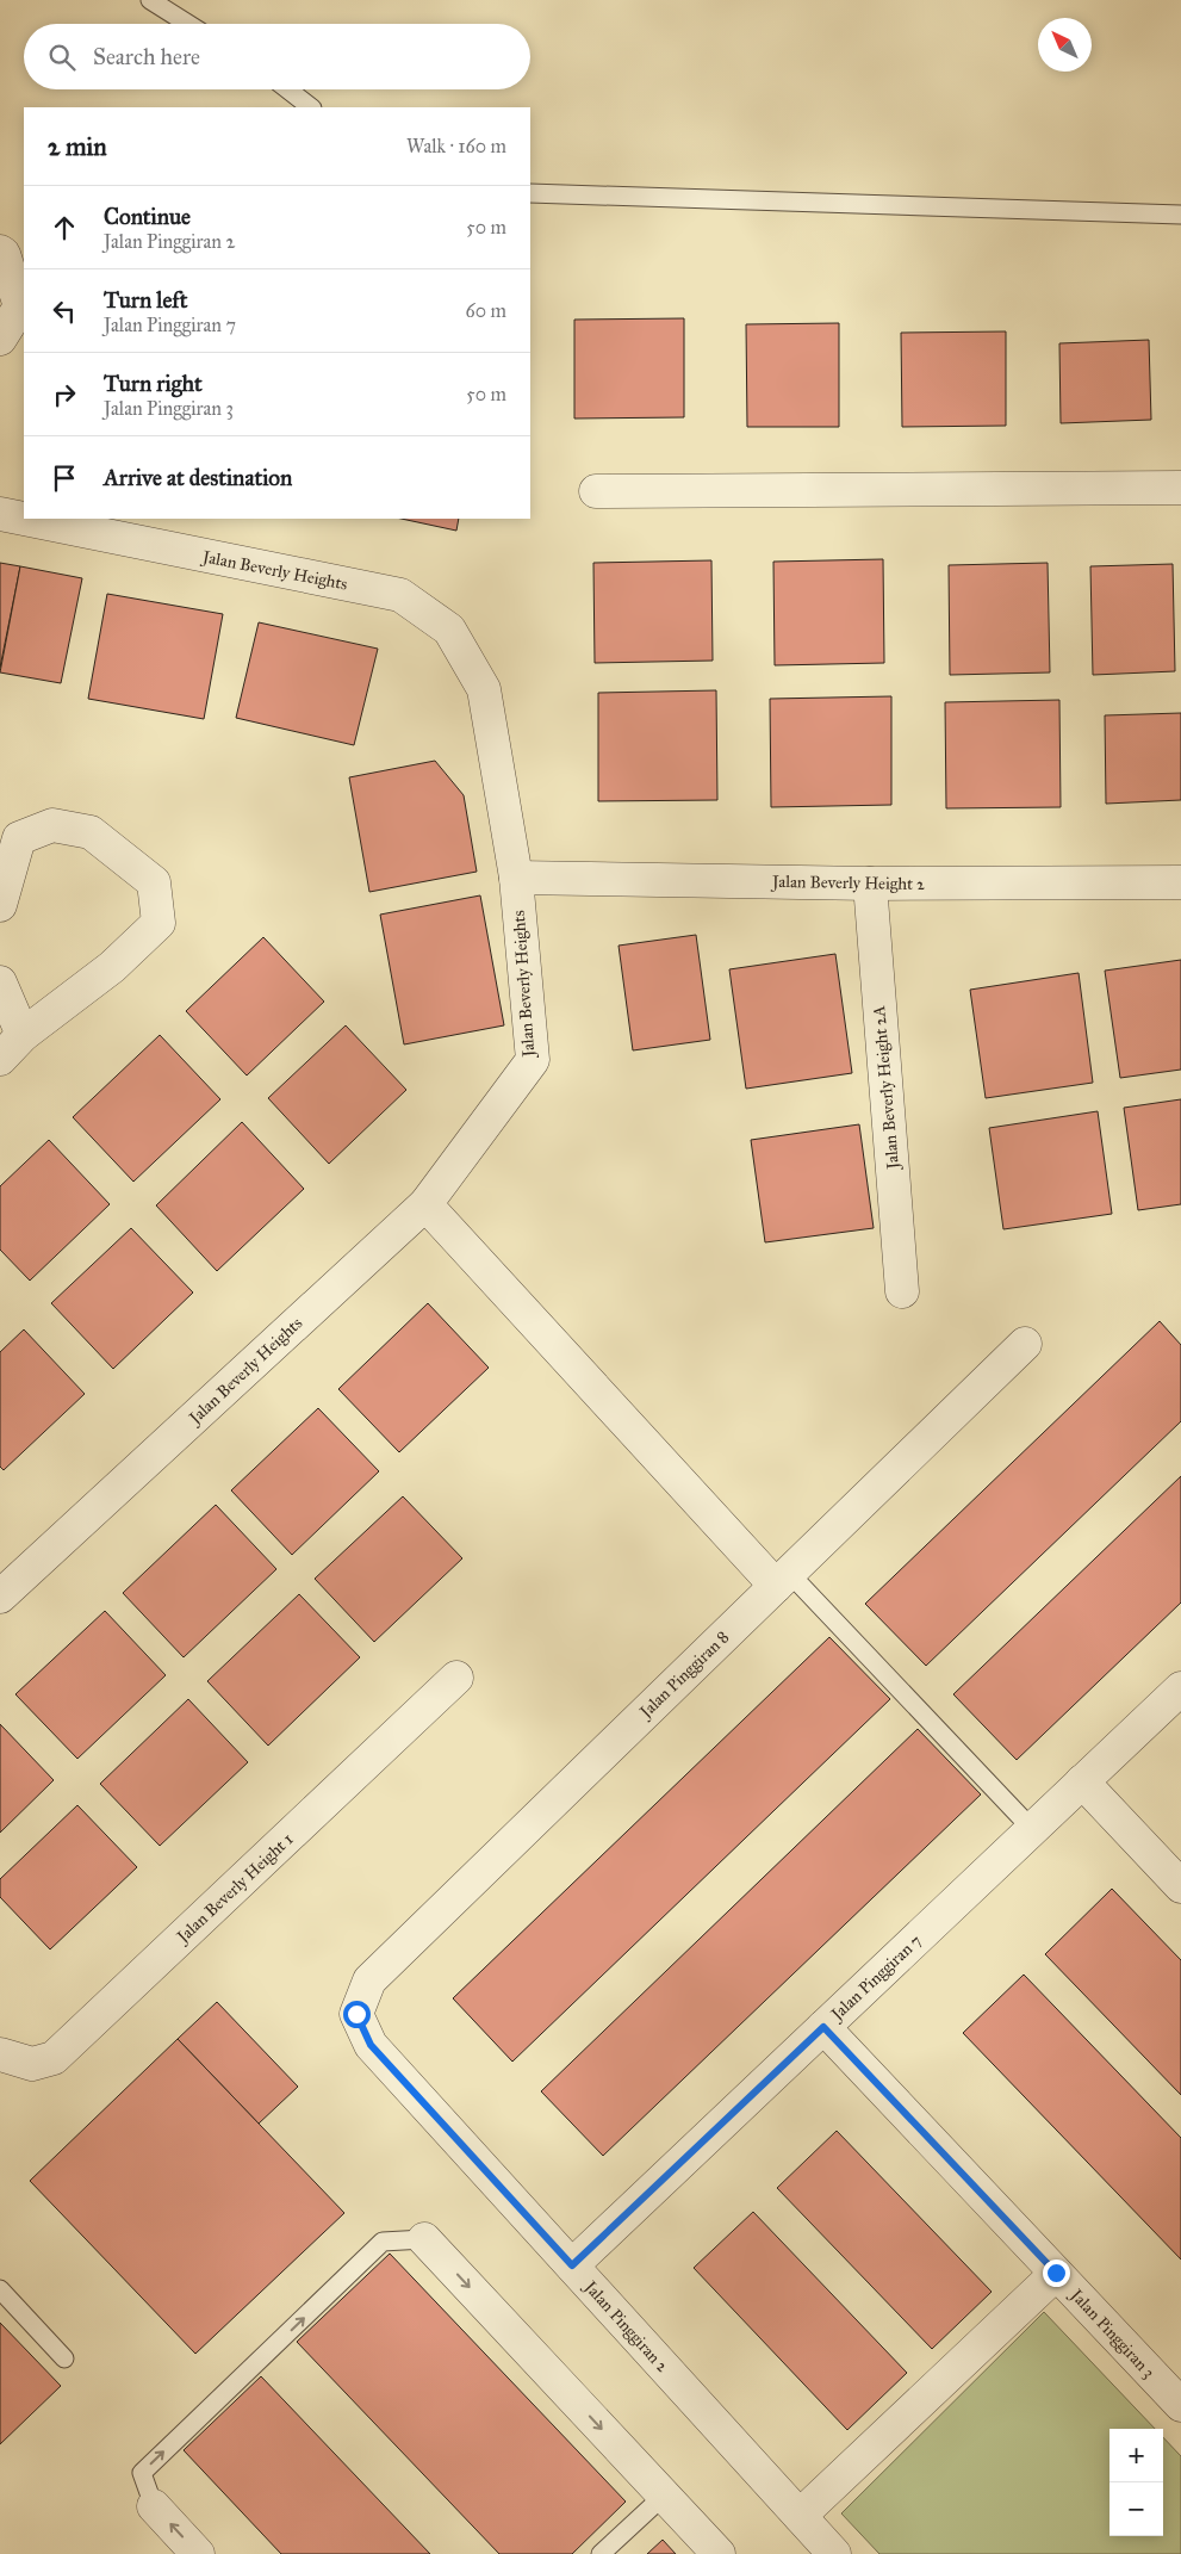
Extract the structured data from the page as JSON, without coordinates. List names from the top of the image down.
{
  "streets": {
    "street": [
      "Jalan Beverly Heights",
      "Jalan Beverly Height 2",
      "Jalan Beverly Height 2A",
      "Jalan Pinggiran 8",
      "Jalan Beverly Height 1",
      "Jalan Pinggiran 7",
      "Jalan Pinggiran 2",
      "Jalan Pinggiran 3"
    ]
  },
  "crossings": [
    ["Jalan Beverly Heights", "Jalan Beverly Height 2"],
    ["Jalan Beverly Height 2", "Jalan Beverly Height 2A"],
    ["Jalan Pinggiran 8", "Jalan Pinggiran 2"],
    ["Jalan Pinggiran 7", "Jalan Pinggiran 2"],
    ["Jalan Pinggiran 7", "Jalan Pinggiran 3"]
  ],
  "north": "top left",
  "page": {
    "search": "Search here",
    "heading": ["2 min", "Walk · 160 m"],
    "list": [
      ["Continue", "Jalan Pinggiran 2", "50 m"],
      ["Turn left", "Jalan Pinggiran 7", "60 m"],
      ["Turn right", "Jalan Pinggiran 3", "50 m"],
      "Arrive at destination"
    ],
    "map_buttons": ["+", "−"]
  }
}
